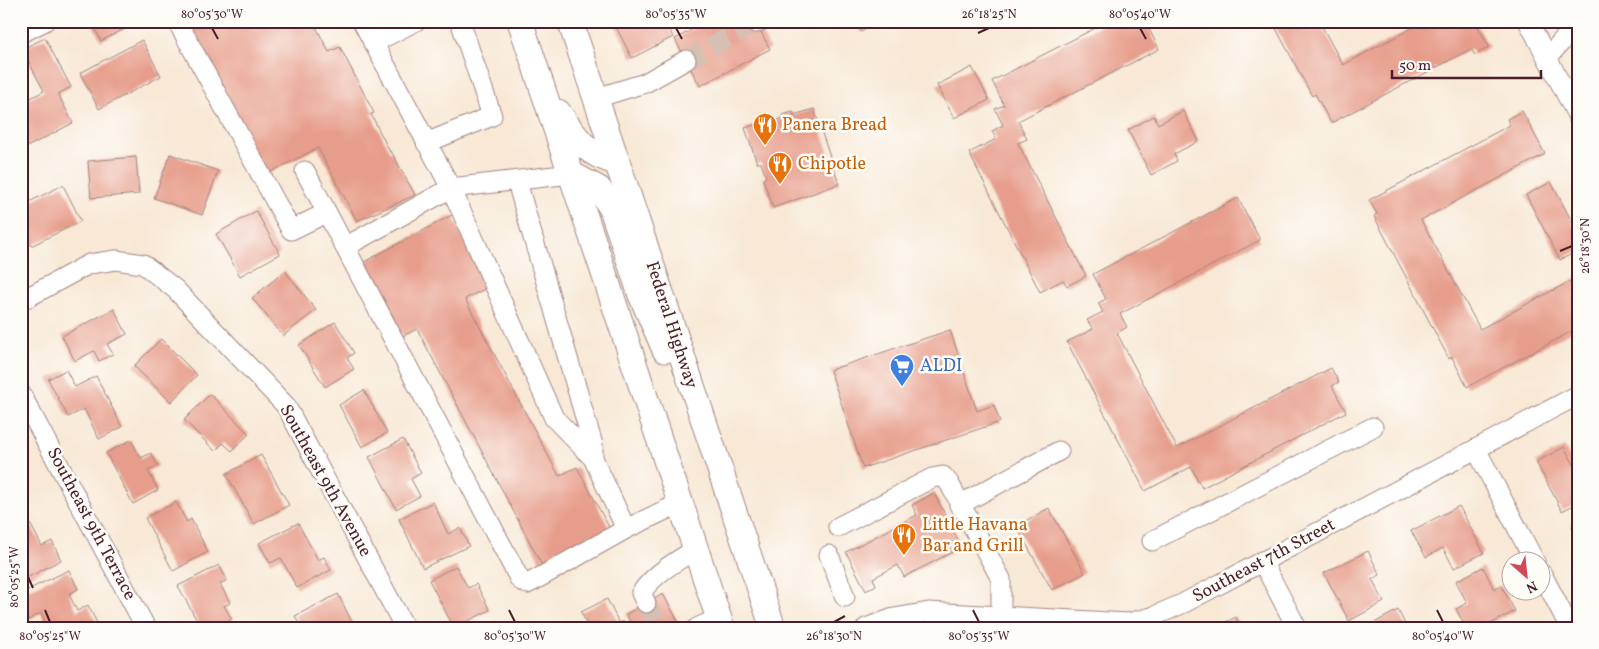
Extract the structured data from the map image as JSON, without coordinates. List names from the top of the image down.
{
  "streets": {
    "main road": ["Federal Highway"],
    "street": ["Southeast 9th Avenue", "Southeast 9th Terrace", "Southeast 7th Street"]
  },
  "places": {
    "restaurant": ["Panera Bread", "Chipotle", "Little Havana Bar and Grill"],
    "supermarket": ["ALDI"]
  },
  "scale_bar": "50 m",
  "north": "bottom right",
  "coordinates": [
    "80°05'30\"W",
    "80°05'35\"W",
    "26°18'25\"N",
    "80°05'40\"W",
    "26°18'30\"N",
    "80°05'25\"W"
  ]
}
